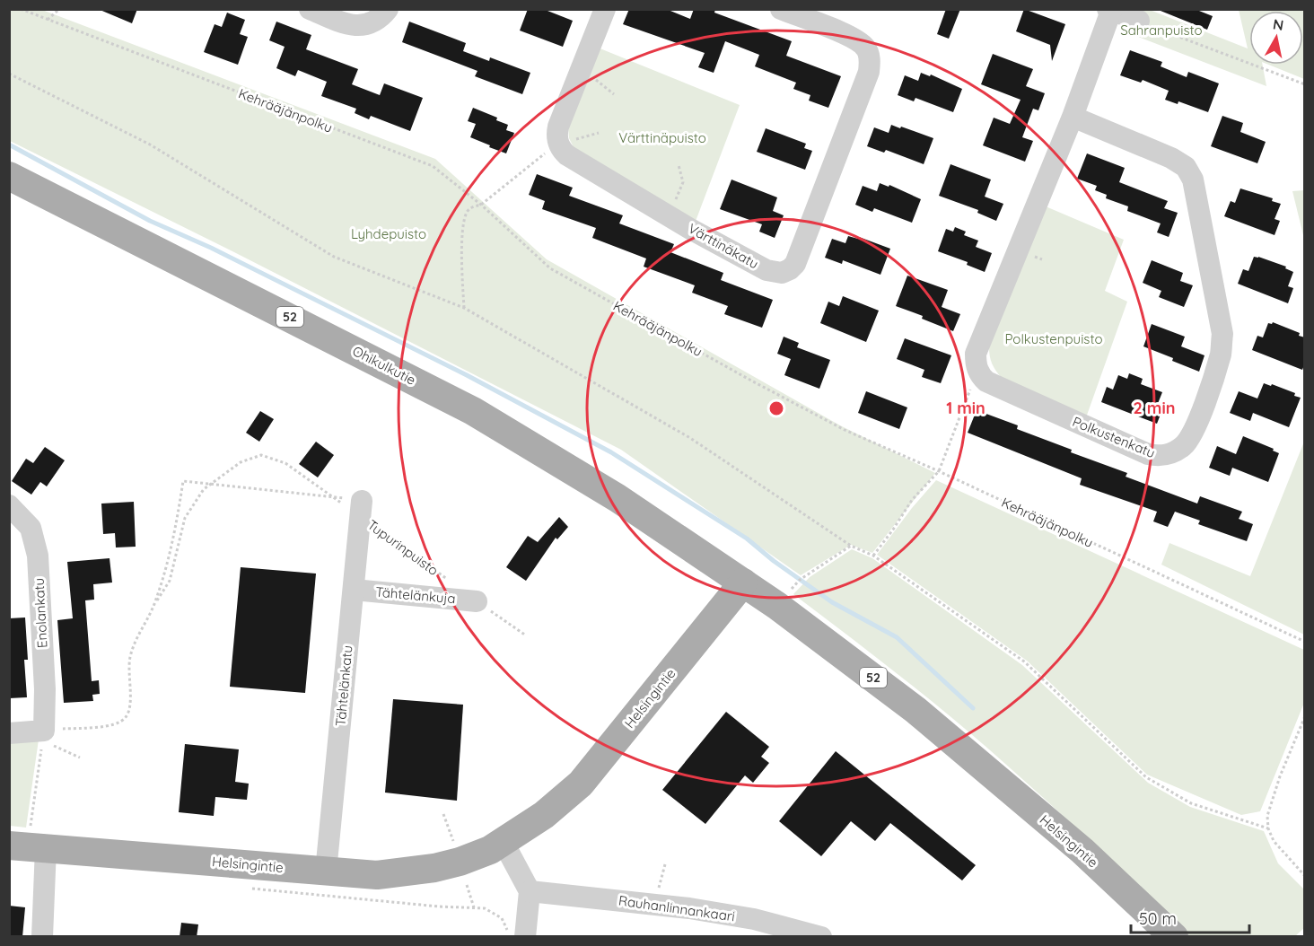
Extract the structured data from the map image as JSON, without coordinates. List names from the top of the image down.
{
  "streets": {
    "main road": ["52", "Ohikulkutie", "Helsingintie"],
    "street": [
      "Värttinäkatu",
      "Polkustenkatu",
      "Tähtelänkuja",
      "Enolankatu",
      "Tähtelänkatu",
      "Rauhanlinnankaari"
    ],
    "path": ["Kehrääjänpolku", "Tupurinpuisto"]
  },
  "crossings": [
    ["Ohikulkutie", "Helsingintie"],
    ["Tupurinpuisto", "Tähtelänkuja"],
    ["Tupurinpuisto", "Enolankatu"],
    ["Tupurinpuisto", "Tähtelänkatu"],
    ["Tähtelänkuja", "Tähtelänkatu"],
    ["Tähtelänkatu", "Helsingintie"]
  ],
  "parks": [
    "Sahranpuisto",
    "Värttinäpuisto",
    "Lyhdepuisto",
    "Polkustenpuisto"
  ],
  "scale_bar": "50 m",
  "north": "top",
  "rings": ["1 min", "2 min"]
}
